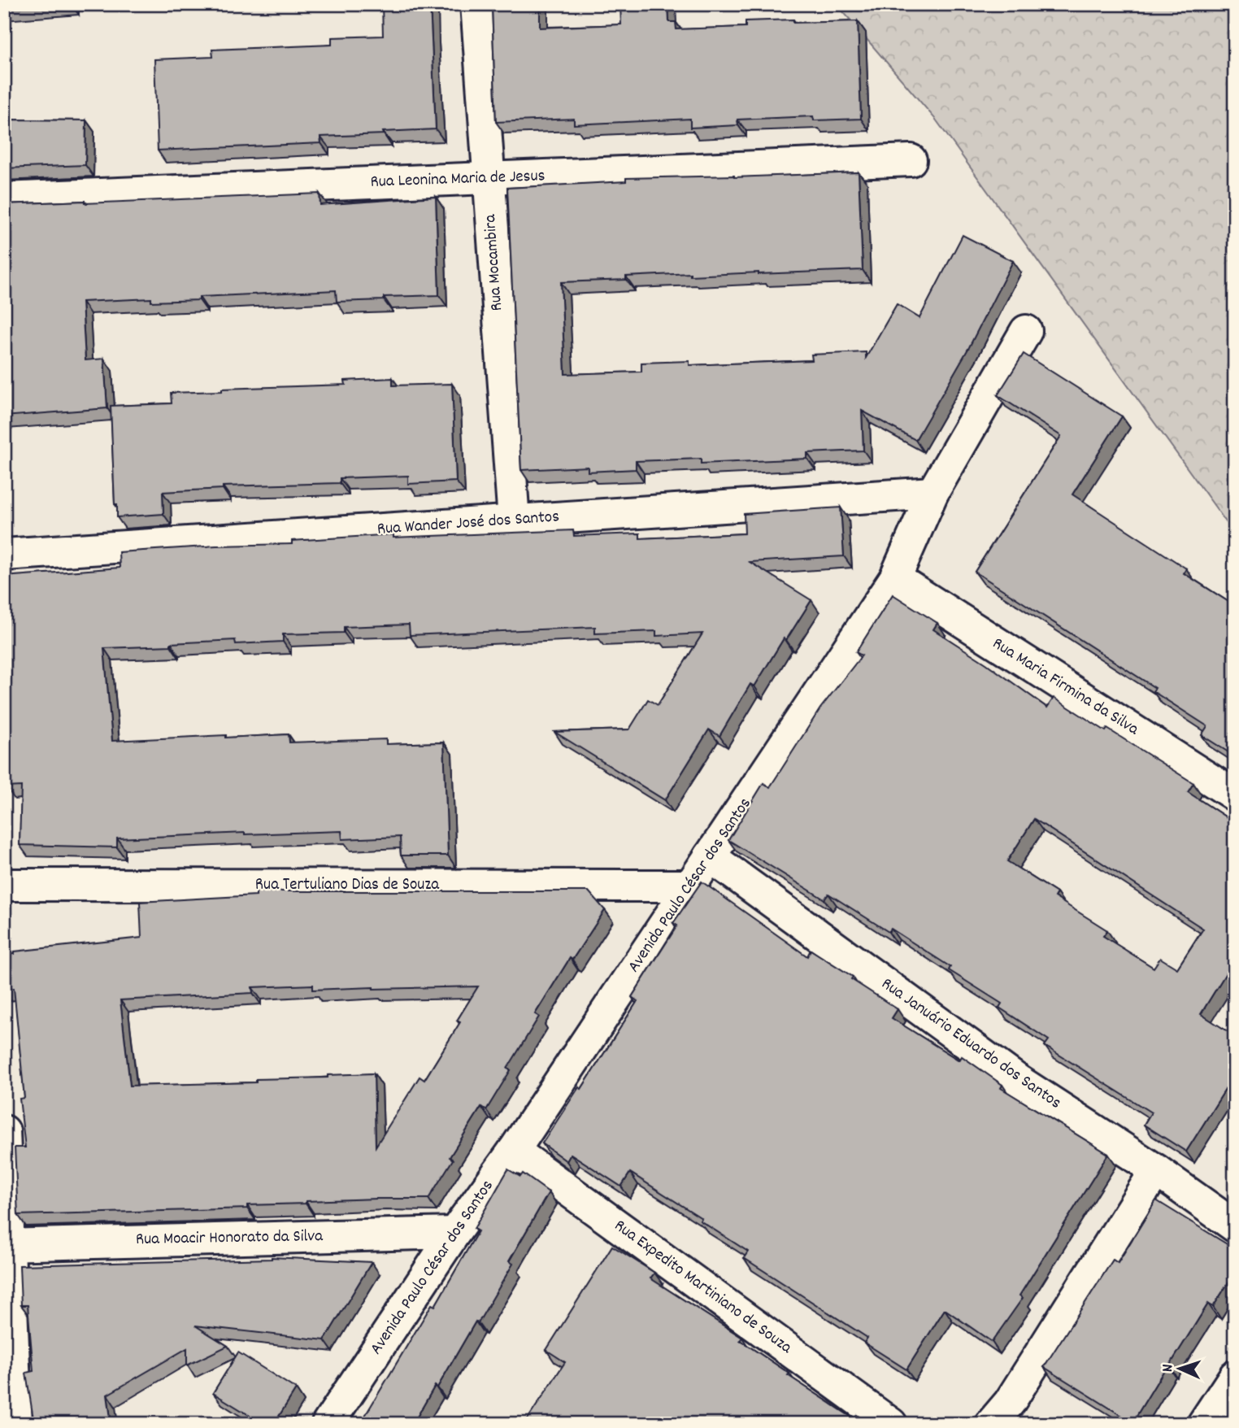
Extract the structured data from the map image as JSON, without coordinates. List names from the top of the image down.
{
  "streets": {
    "street": [
      "Rua Leonina Maria de Jesus",
      "Rua Mocambira",
      "Rua Wander José dos Santos",
      "Rua Maria Firmina da Silva",
      "Rua Tertuliano Dias de Souza",
      "Avenida Paulo César dos Santos",
      "Rua Januário Eduardo dos Santos",
      "Rua Moacir Honorato da Silva",
      "Rua Expedito Martiniano de Souza"
    ]
  },
  "crossings": [
    ["Rua Leonina Maria de Jesus", "Rua Mocambira"],
    ["Rua Mocambira", "Rua Wander José dos Santos"],
    ["Rua Wander José dos Santos", "Avenida Paulo César dos Santos"],
    ["Rua Maria Firmina da Silva", "Avenida Paulo César dos Santos"],
    ["Rua Tertuliano Dias de Souza", "Avenida Paulo César dos Santos"],
    ["Avenida Paulo César dos Santos", "Rua Januário Eduardo dos Santos"],
    ["Avenida Paulo César dos Santos", "Rua Moacir Honorato da Silva"],
    ["Avenida Paulo César dos Santos", "Rua Expedito Martiniano de Souza"]
  ],
  "north": "left"
}
